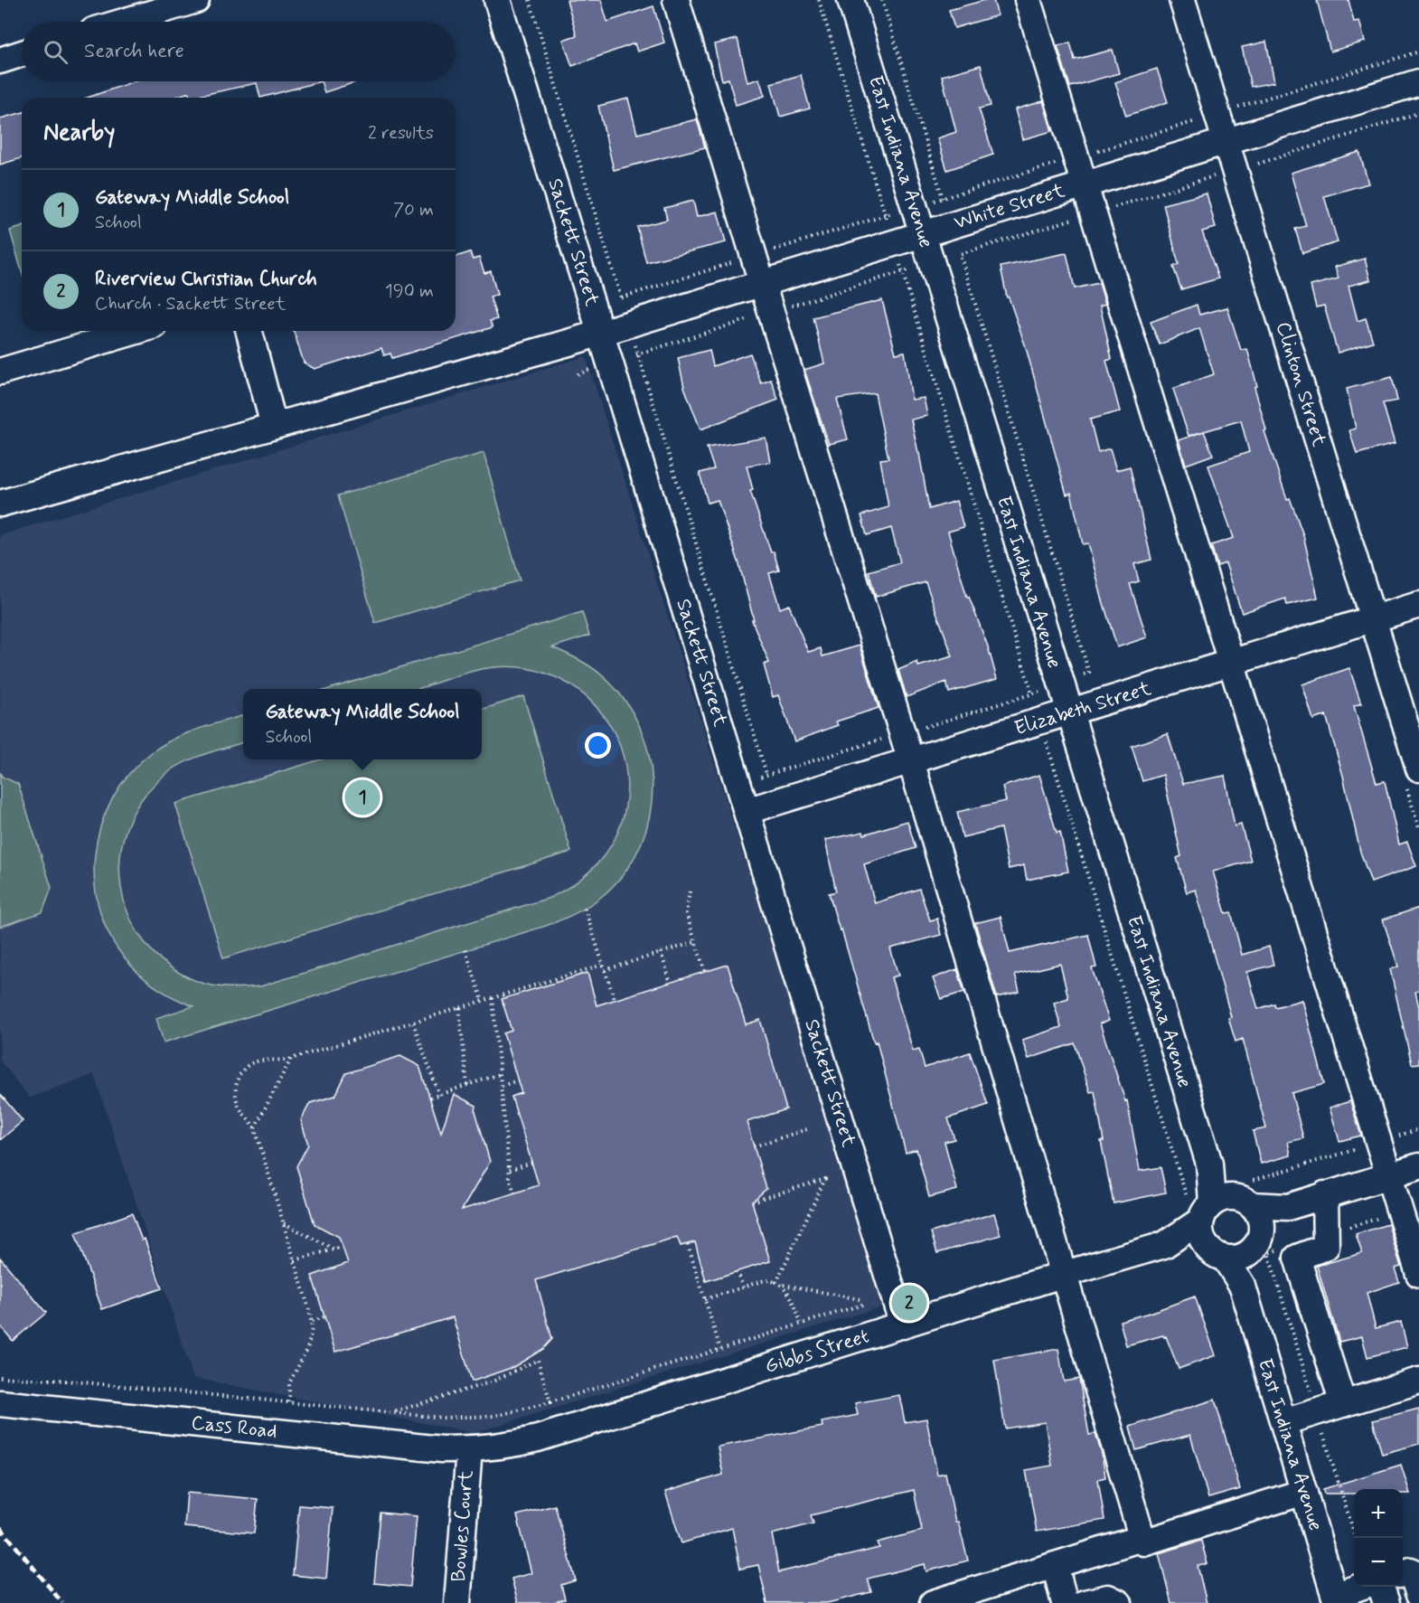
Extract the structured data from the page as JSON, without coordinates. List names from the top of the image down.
{
  "streets": {
    "street": [
      "East Indiana Avenue",
      "White Street",
      "Sackett Street",
      "Clinton Street",
      "Elizabeth Street",
      "Gibbs Street",
      "Cass Road",
      "Bowles Court"
    ]
  },
  "crossings": [
    ["East Indiana Avenue", "White Street"],
    ["East Indiana Avenue", "Elizabeth Street"],
    ["East Indiana Avenue", "Gibbs Street"],
    ["White Street", "Sackett Street"],
    ["White Street", "Clinton Street"],
    ["Sackett Street", "Elizabeth Street"],
    ["Sackett Street", "Gibbs Street"],
    ["Clinton Street", "Elizabeth Street"],
    ["Gibbs Street", "Cass Road"],
    ["Gibbs Street", "Bowles Court"],
    ["Cass Road", "Bowles Court"]
  ],
  "page": {
    "search": "Search here",
    "heading": ["Nearby", "2 results"],
    "list": [
      {
        "mark": "1",
        "name": "Gateway Middle School",
        "note": "School",
        "value": "70 m"
      },
      {
        "mark": "2",
        "name": "Riverview Christian Church",
        "note": "Church · Sackett Street",
        "value": "190 m"
      }
    ],
    "popup": ["Gateway Middle School", "School"],
    "pins": ["1", "2"],
    "map_buttons": ["+", "−"]
  }
}
